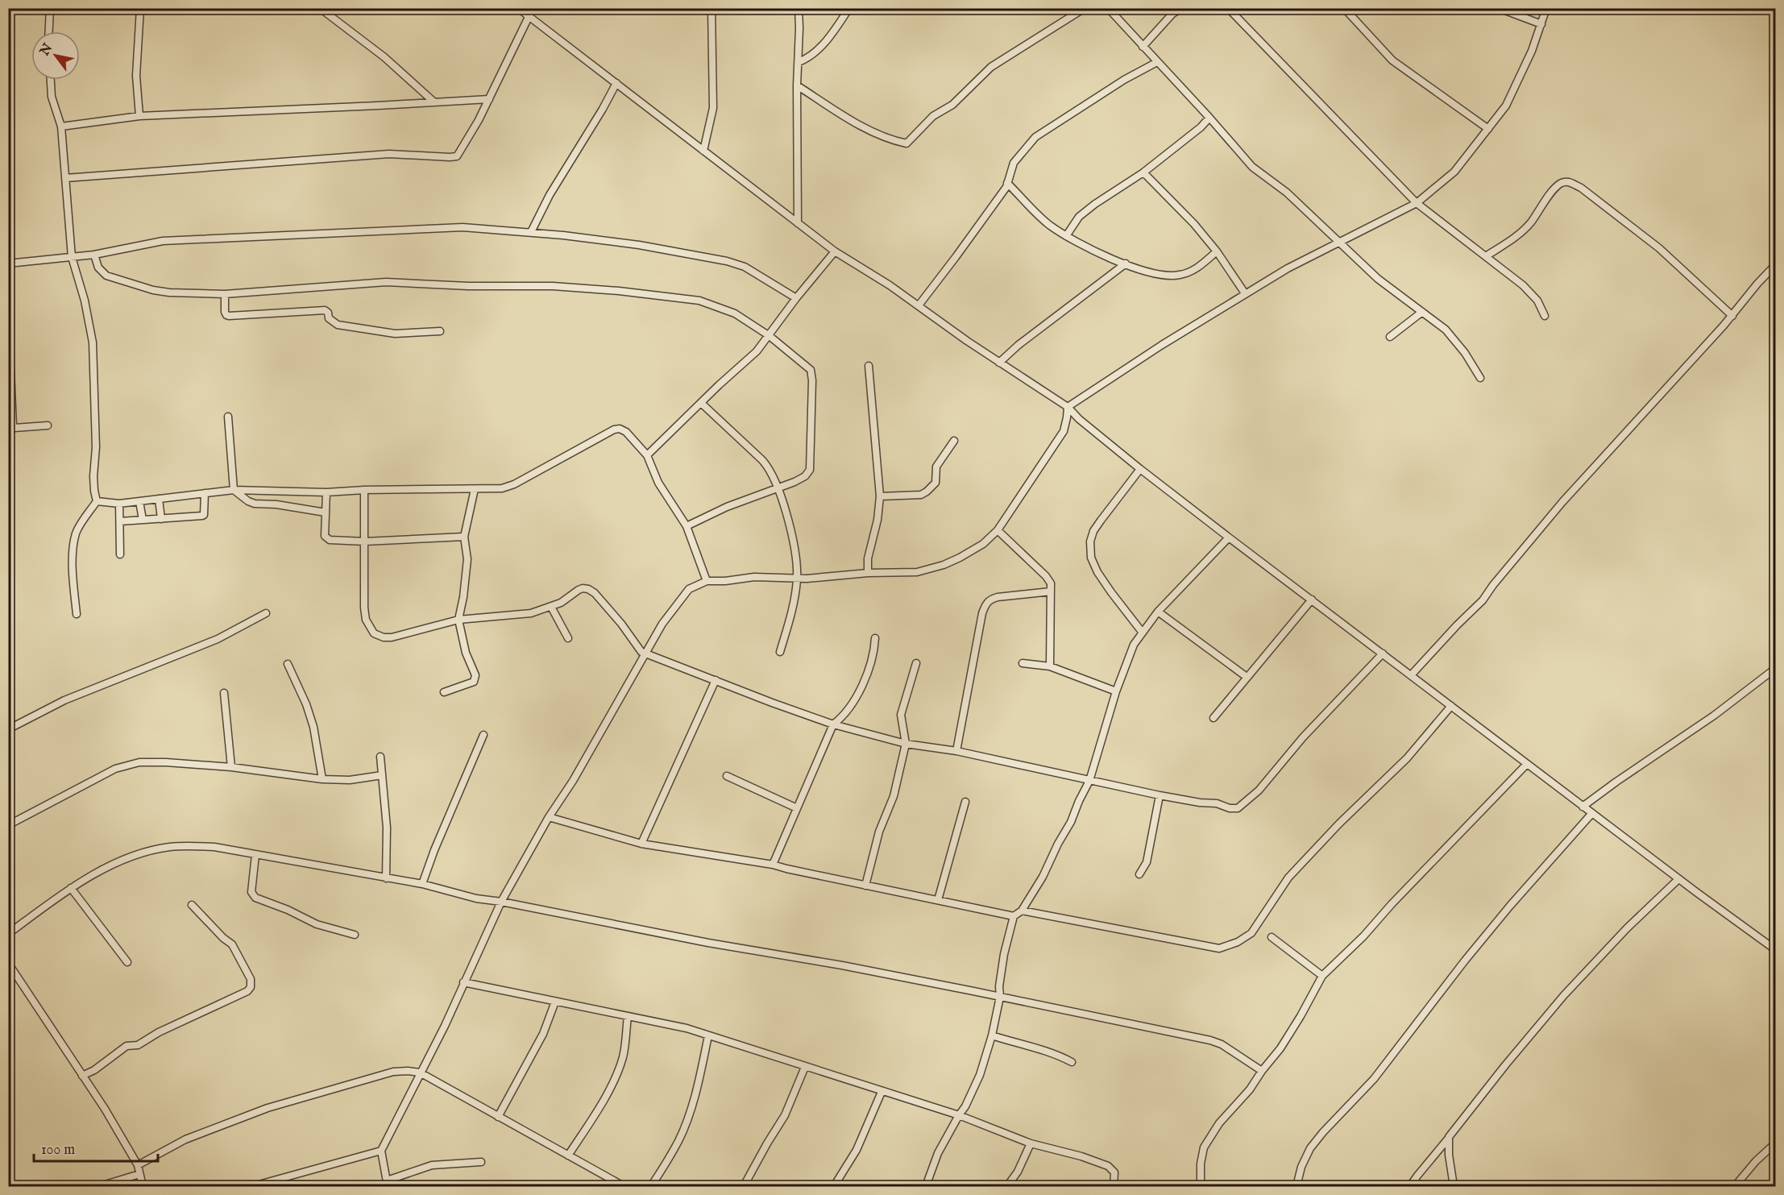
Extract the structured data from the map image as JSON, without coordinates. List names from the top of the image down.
{
  "scale_bar": "100 m",
  "north": "top left"
}
